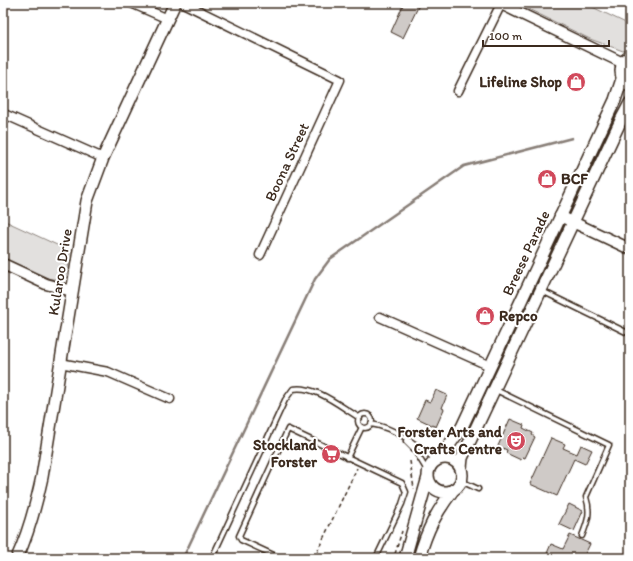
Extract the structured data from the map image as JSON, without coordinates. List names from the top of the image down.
{
  "streets": {
    "main road": ["Breese Parade", "Kularoo Drive"],
    "street": ["Boona Street"]
  },
  "places": {
    "shop": ["Lifeline Shop", "BCF", "Repco"],
    "theatre": ["Forster Arts and Crafts Centre"],
    "supermarket": ["Stockland Forster"]
  },
  "scale_bar": "100 m"
}
